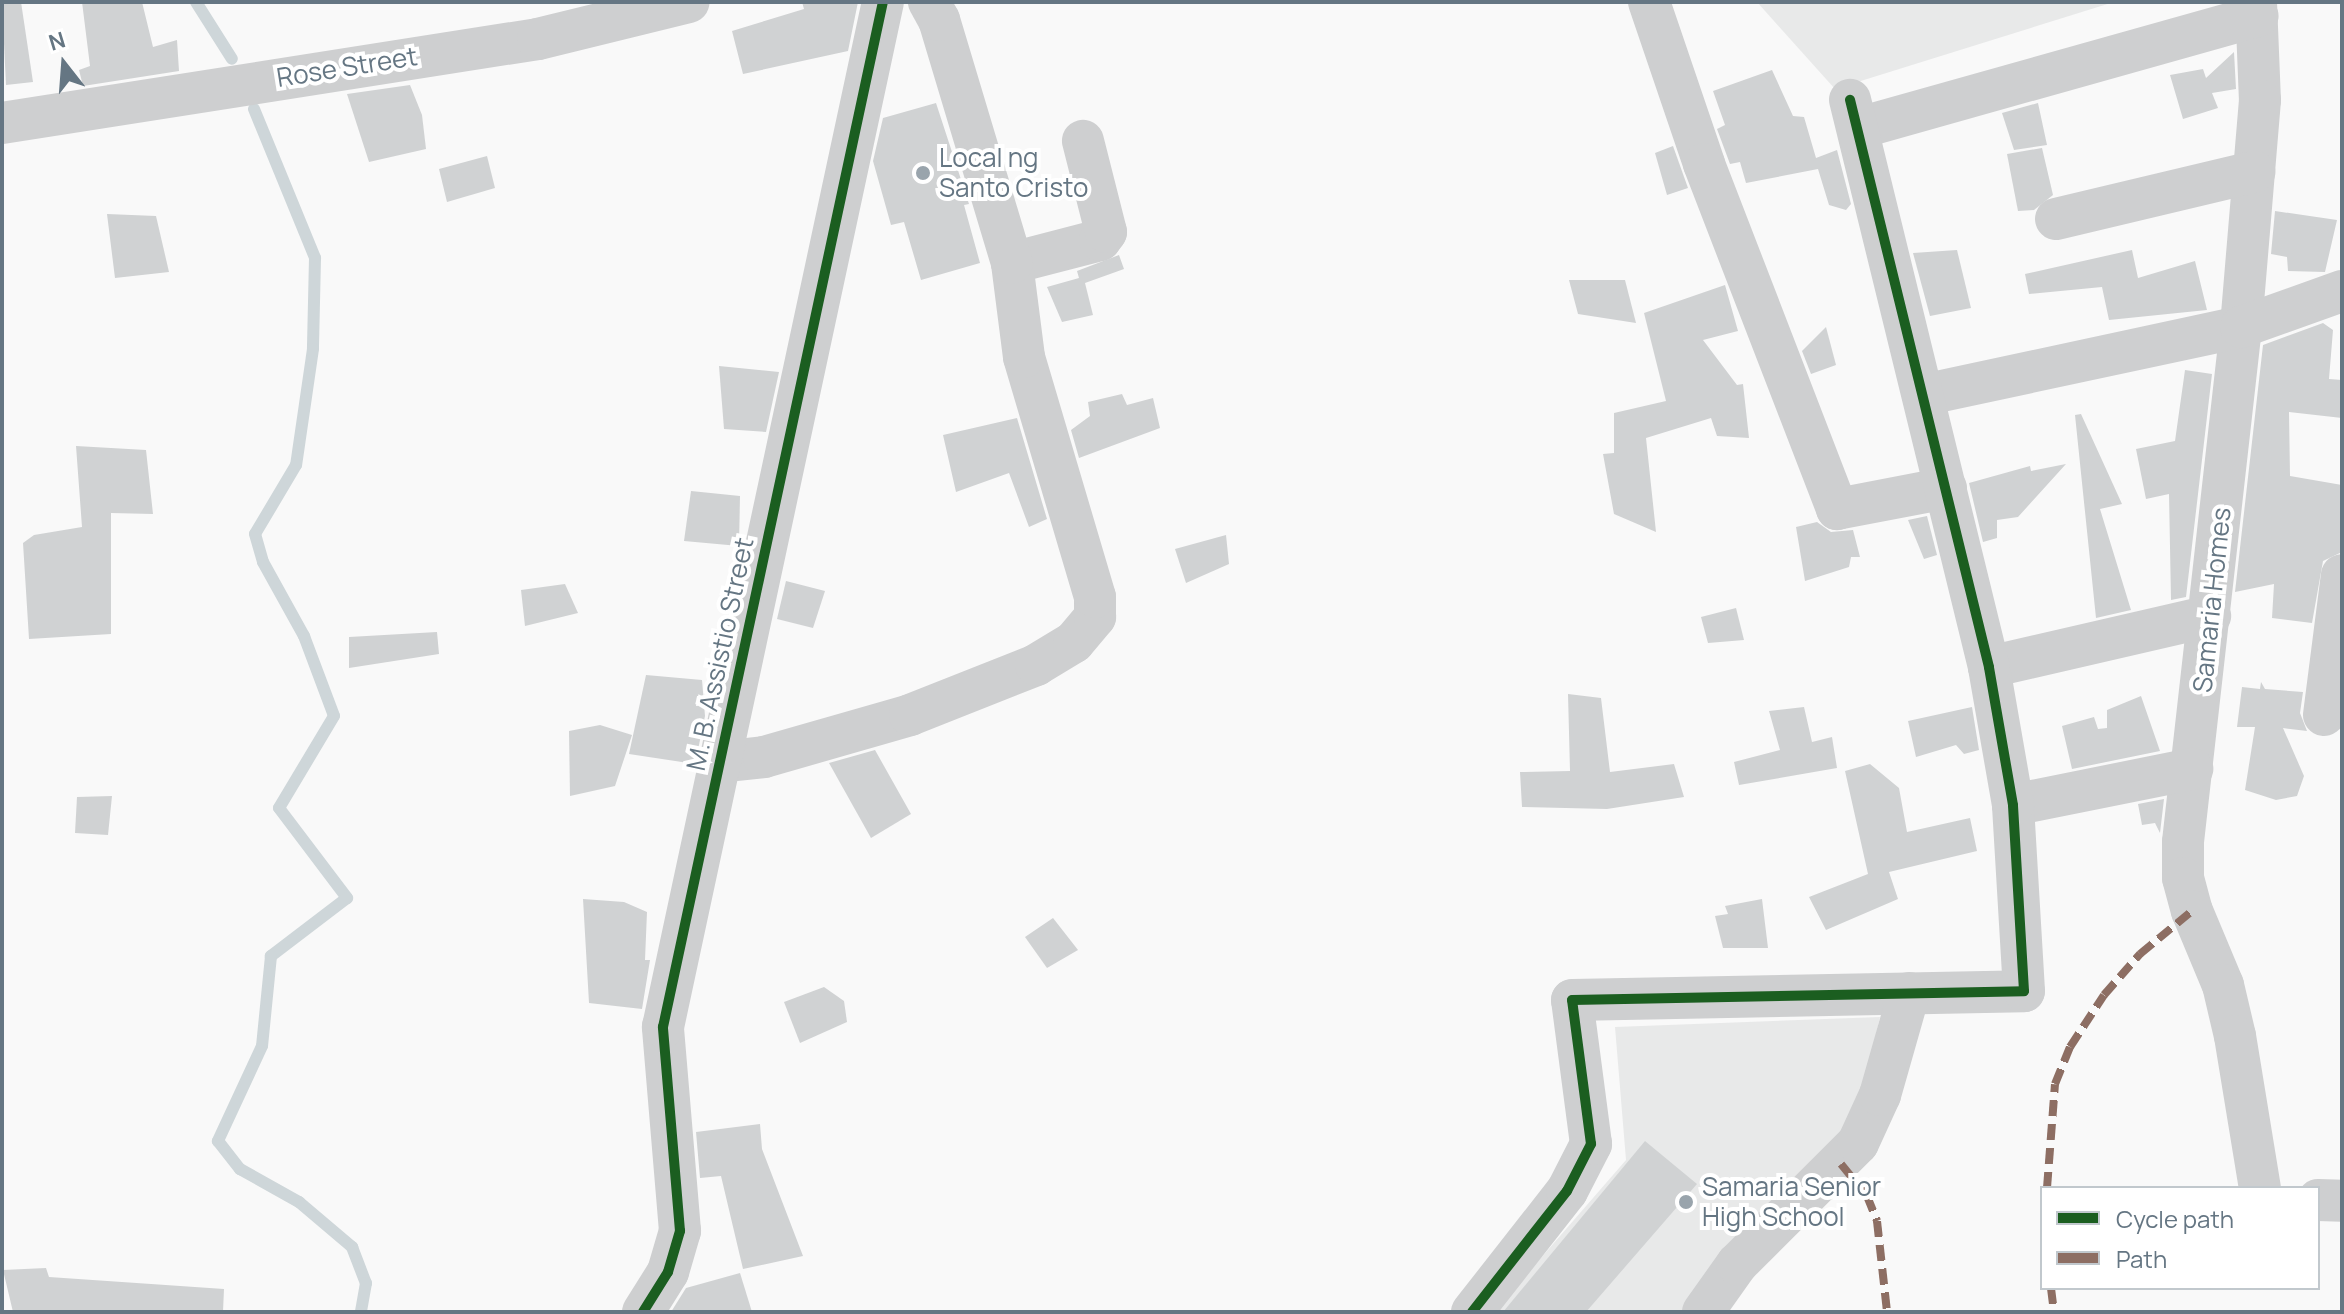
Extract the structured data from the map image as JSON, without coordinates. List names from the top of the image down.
{
  "streets": {
    "street": ["Rose Street", "Samaria Homes", "M. B. Assistio Street"]
  },
  "places": ["Local ng Santo Cristo", "Samaria Senior High School"],
  "legend": ["Cycle path", "Path"],
  "north": "top"
}
